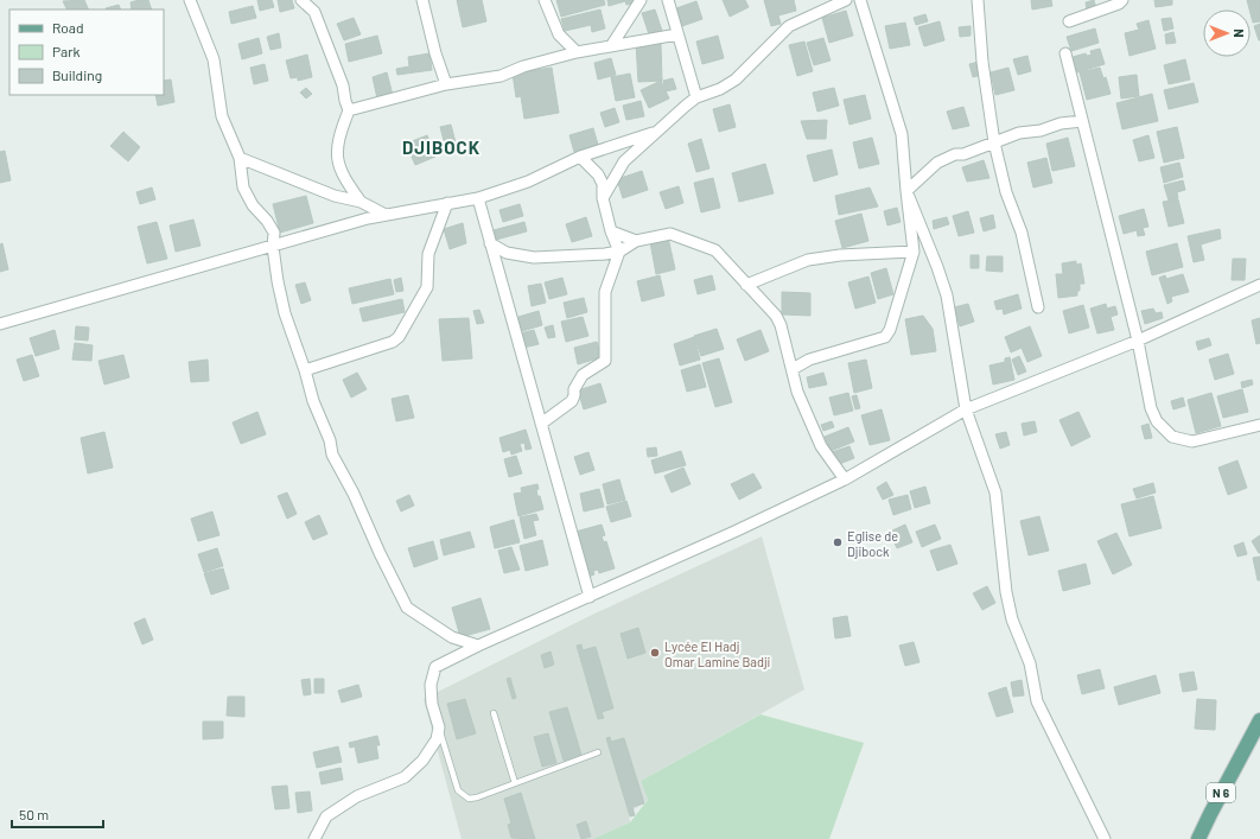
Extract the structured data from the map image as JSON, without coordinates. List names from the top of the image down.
{
  "streets": {
    "main road": ["N 6"]
  },
  "districts": ["DJIBOCK"],
  "places": ["Eglise de Djibock", "Lycée El Hadj Omar Lamine Badji"],
  "legend": ["Road", "Park", "Building"],
  "scale_bar": "50 m",
  "north": "right"
}
